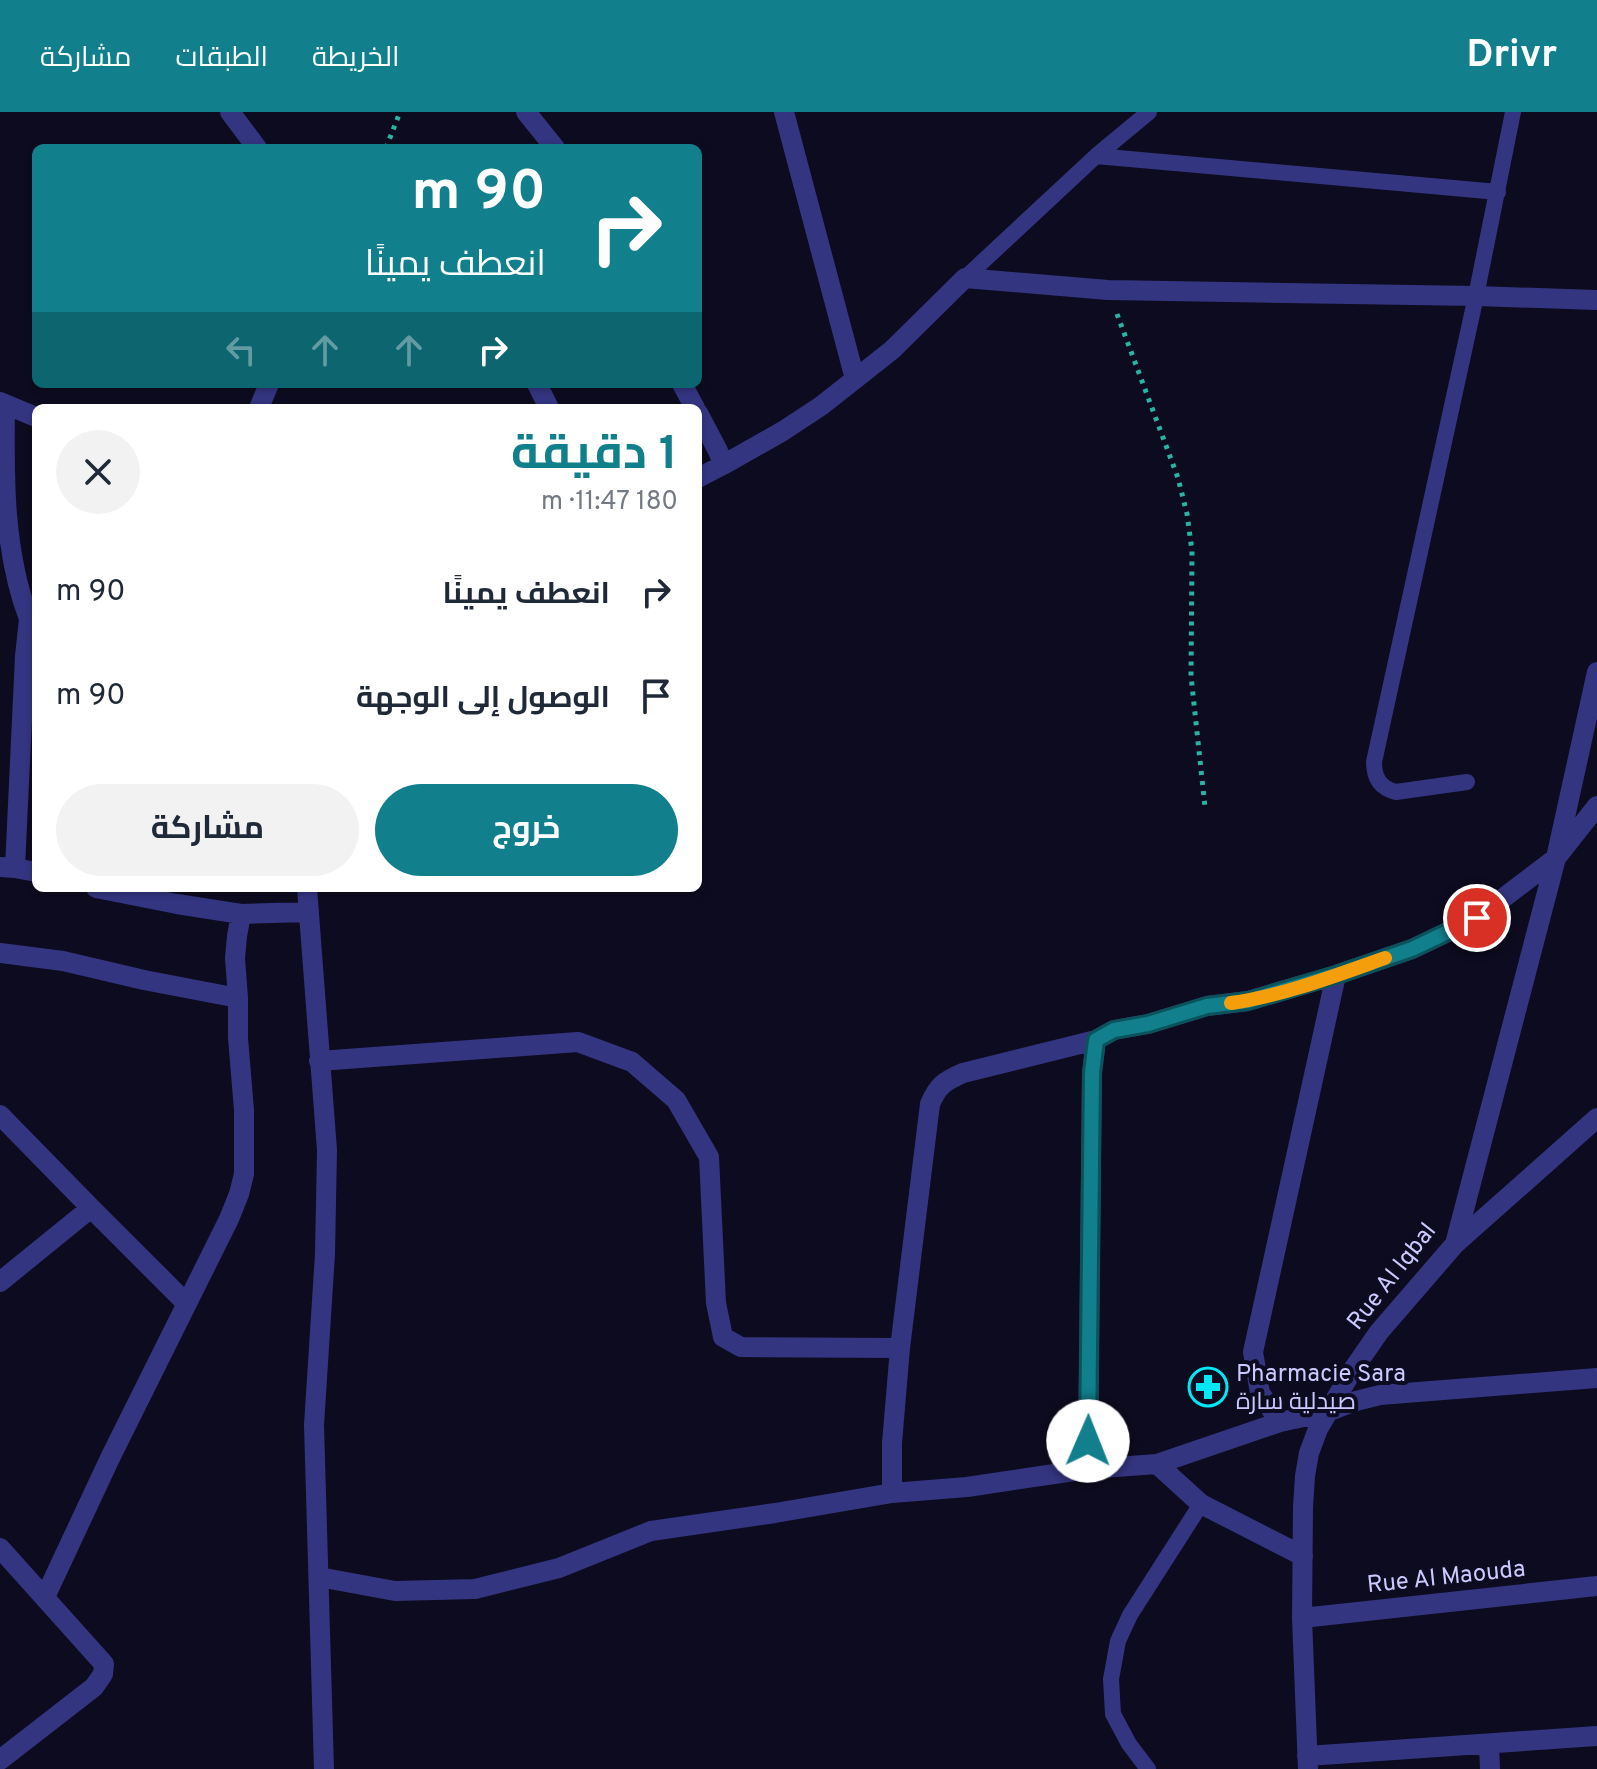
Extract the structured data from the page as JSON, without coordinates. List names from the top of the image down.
{
  "streets": {
    "street": ["Rue Al Iqbal", "Rue Al Maouda"]
  },
  "crossings": [
    ["Rue Al Iqbal", "Rue Al Maouda"]
  ],
  "places": {
    "pharmacy": ["Pharmacie Sara صيدلية سارة"]
  },
  "page": {
    "header": "Drivr",
    "nav": ["الخريطة", "الطبقات", "مشاركة"],
    "turn": ["90 m", "انعطف يمينًا"],
    "heading": ["1 دقيقة", "180 m · 11:47"],
    "list": [
      {
        "name": "انعطف يمينًا",
        "value": "90 m"
      },
      {
        "name": "الوصول إلى الوجهة",
        "value": "90 m"
      }
    ],
    "buttons": ["خروج", "مشاركة"]
  }
}
